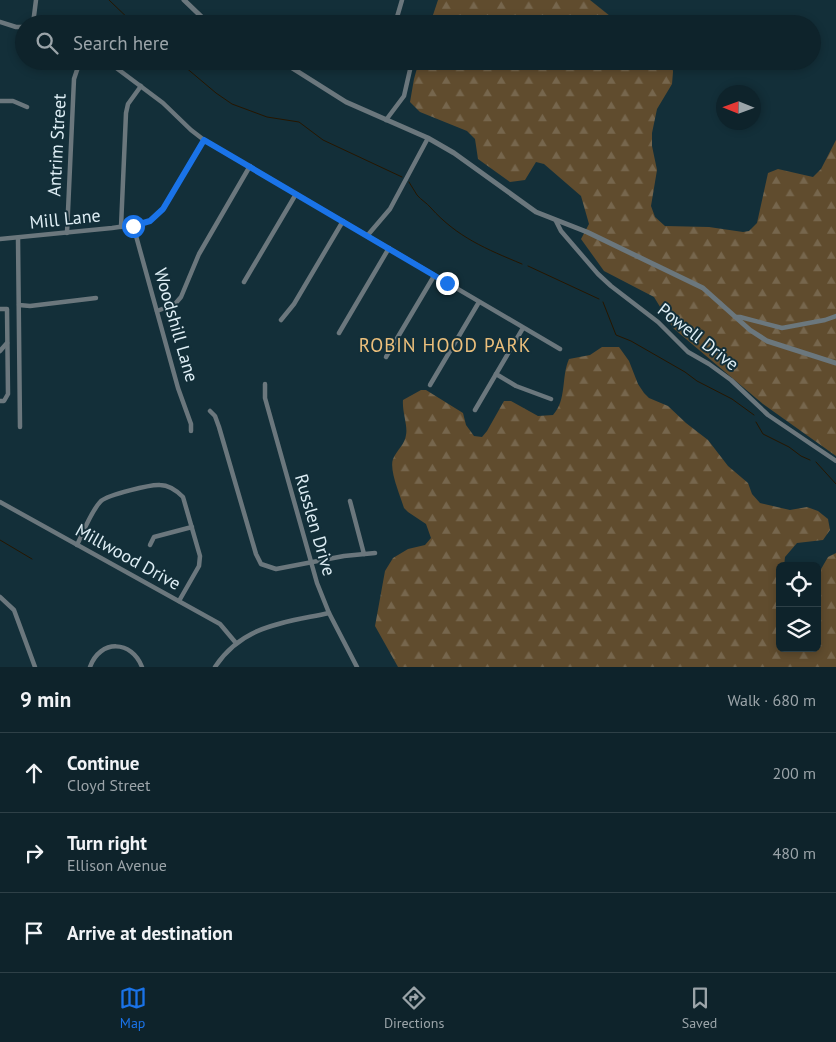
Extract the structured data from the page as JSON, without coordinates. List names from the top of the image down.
{
  "streets": {
    "street": [
      "Antrim Street",
      "Mill Lane",
      "Woodshill Lane",
      "Powell Drive",
      "Russlen Drive",
      "Millwood Drive"
    ]
  },
  "crossings": [
    ["Antrim Street", "Mill Lane"],
    ["Mill Lane", "Woodshill Lane"]
  ],
  "districts": ["ROBIN HOOD PARK"],
  "north": "left",
  "page": {
    "search": "Search here",
    "heading": ["9 min", "Walk · 680 m"],
    "list": [
      ["Continue", "Cloyd Street", "200 m"],
      ["Turn right", "Ellison Avenue", "480 m"],
      "Arrive at destination"
    ],
    "nav": ["Map", "Directions", "Saved"]
  }
}
